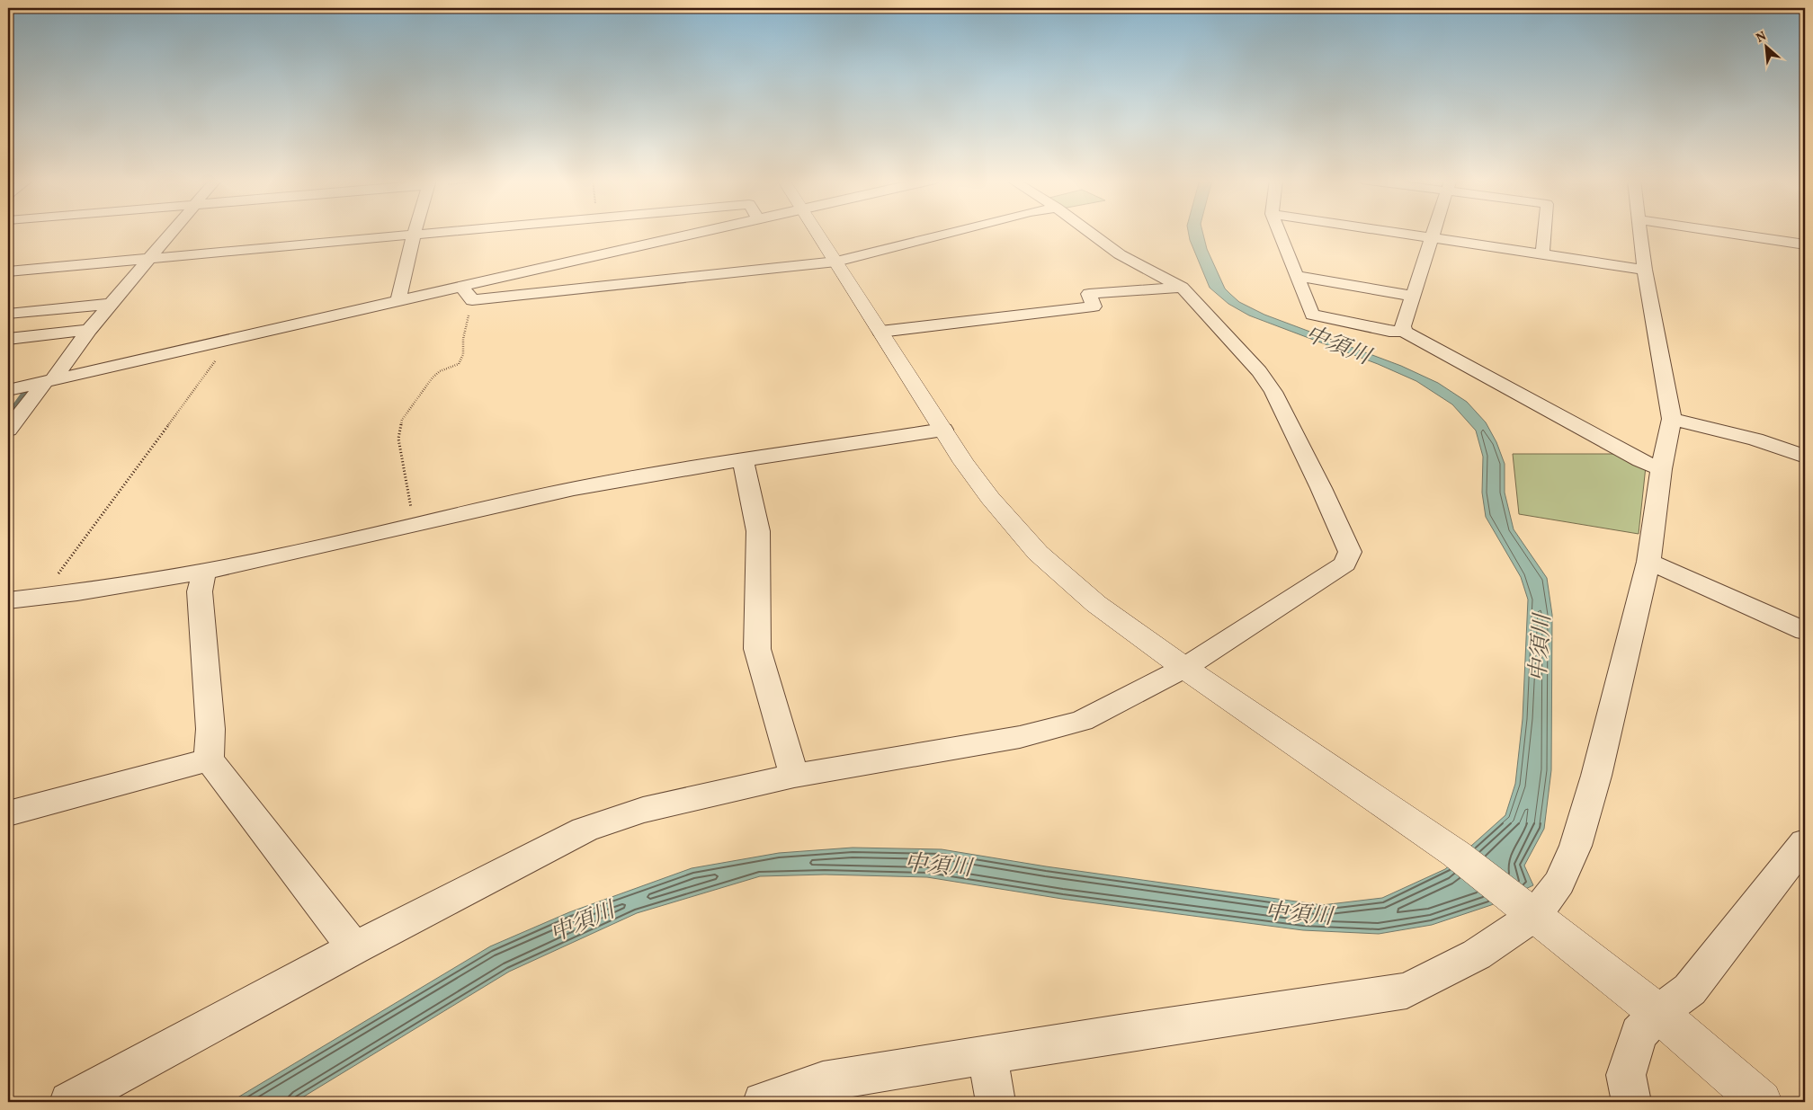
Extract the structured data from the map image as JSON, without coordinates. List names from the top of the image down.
{
  "water": ["中須川"],
  "north": "top left"
}
